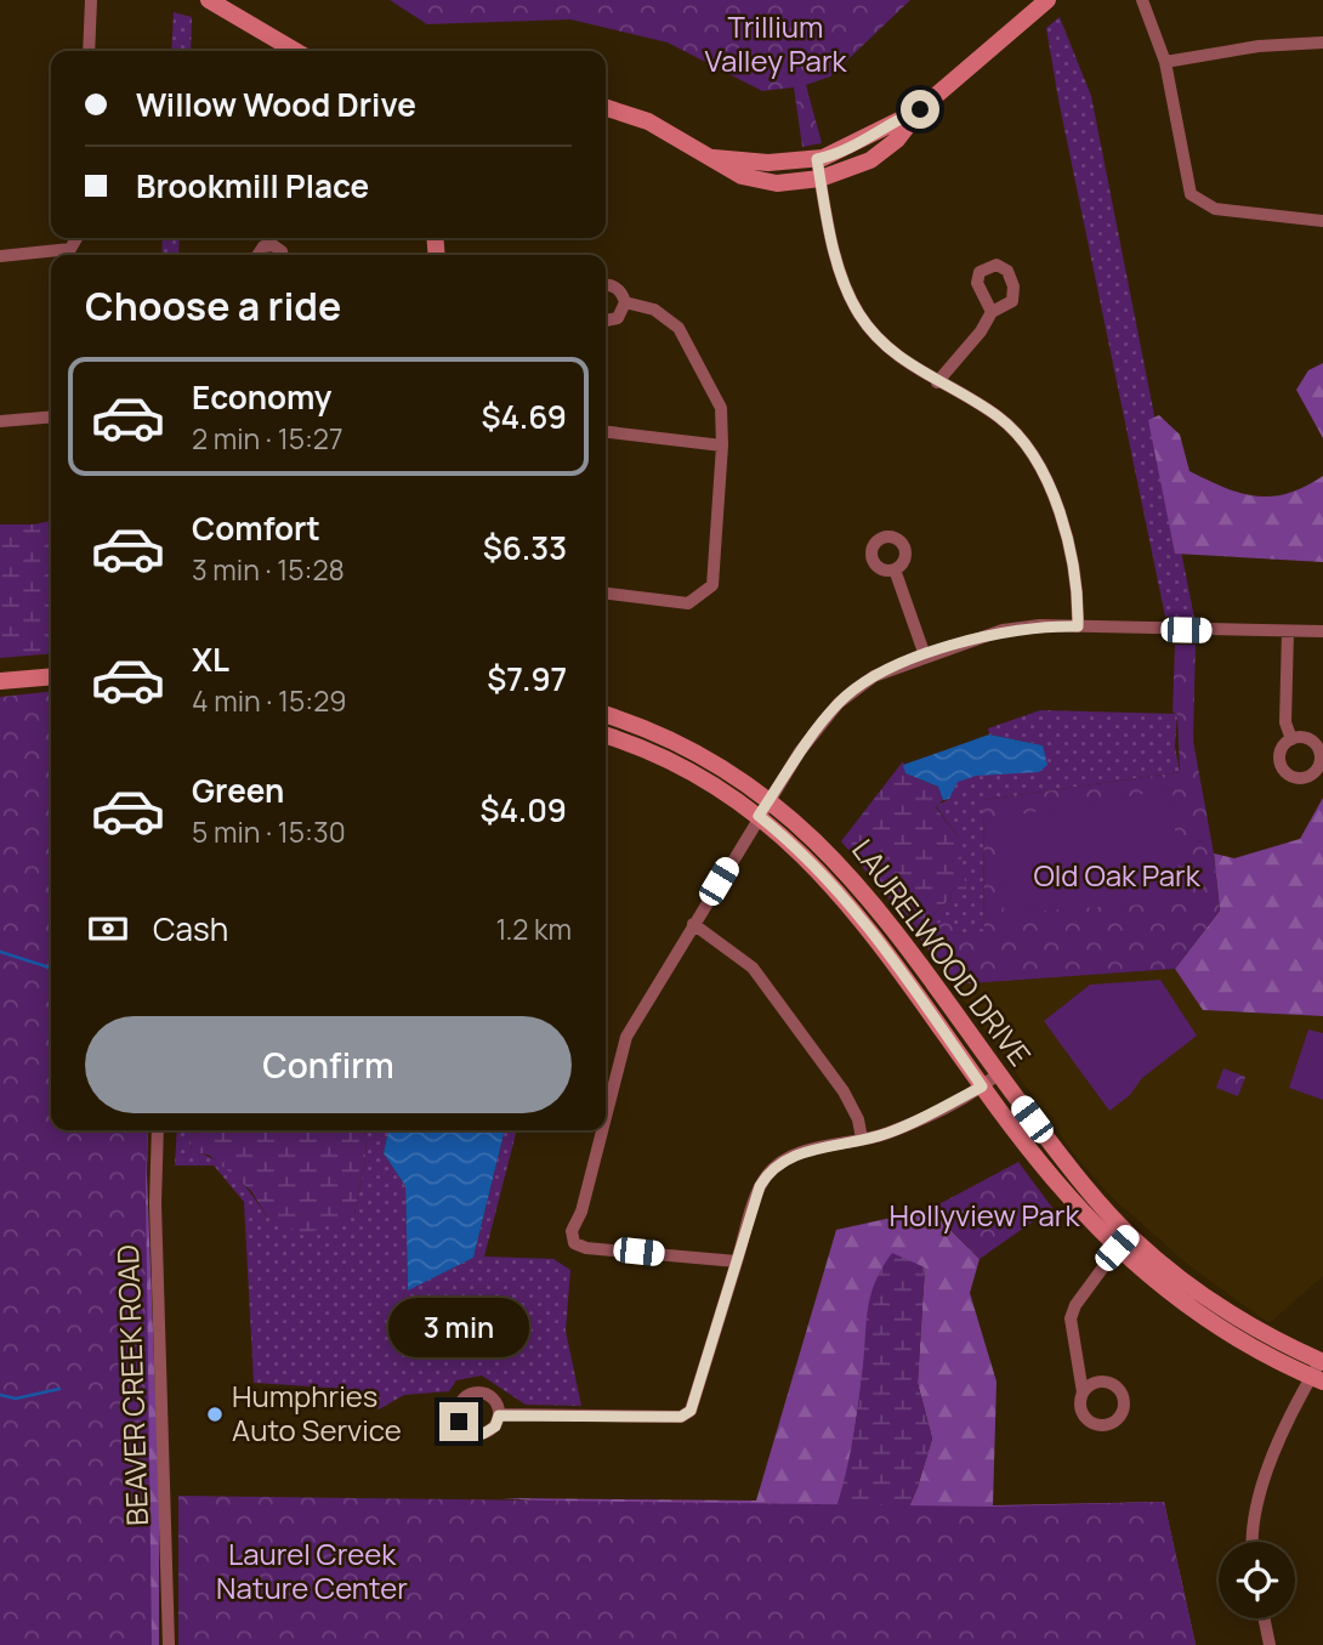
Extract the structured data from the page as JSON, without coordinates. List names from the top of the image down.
{
  "streets": {
    "street": ["LAURELWOOD DRIVE", "BEAVER CREEK ROAD"]
  },
  "parks": [
    "Trillium Valley Park",
    "Old Oak Park",
    "Hollyview Park",
    "Laurel Creek Nature Center"
  ],
  "places": ["Humphries Auto Service"],
  "page": {
    "banner": ["Willow Wood Drive", "Brookmill Place"],
    "heading": "Choose a ride",
    "list": [
      {
        "name": "Economy",
        "note": "2 min · 15:27",
        "value": "$4.69"
      },
      {
        "name": "Comfort",
        "note": "3 min · 15:28",
        "value": "$6.33"
      },
      {
        "name": "XL",
        "note": "4 min · 15:29",
        "value": "$7.97"
      },
      {
        "name": "Green",
        "note": "5 min · 15:30",
        "value": "$4.09"
      }
    ],
    "pay": ["Cash", "1.2 km"],
    "buttons": "Confirm",
    "bubble": "3 min"
  }
}
